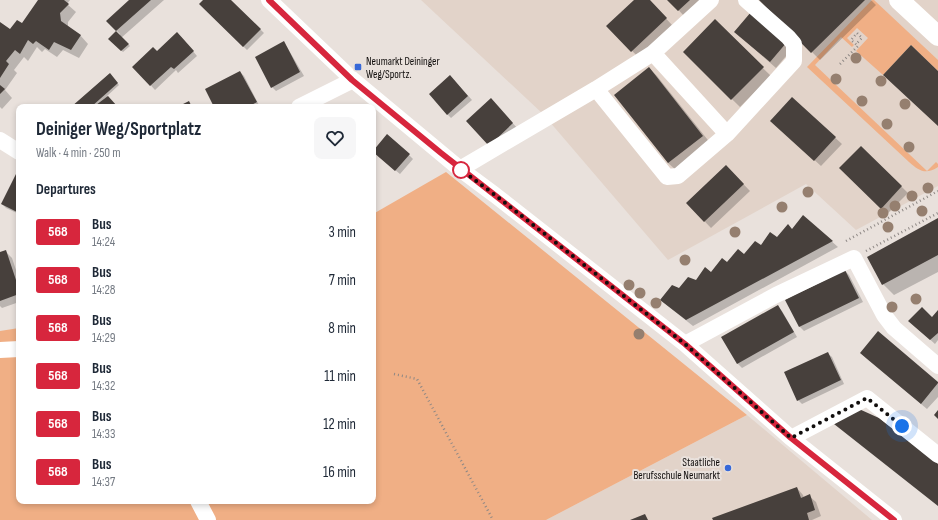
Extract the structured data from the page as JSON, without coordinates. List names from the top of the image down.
{
  "places": {
    "transit": ["Neumarkt Deininger Weg/Sportz."],
    "other": ["Staatliche Berufsschule Neumarkt"]
  },
  "lines": ["bus line 568"],
  "page": {
    "heading": [
      ["Deiniger Weg/Sportplatz", "Walk · 4 min · 250 m"],
      "Departures"
    ],
    "list": [
      {
        "mark": "568",
        "name": "Bus",
        "note": "14:24",
        "value": "3 min"
      },
      {
        "mark": "568",
        "name": "Bus",
        "note": "14:28",
        "value": "7 min"
      },
      {
        "mark": "568",
        "name": "Bus",
        "note": "14:29",
        "value": "8 min"
      },
      {
        "mark": "568",
        "name": "Bus",
        "note": "14:32",
        "value": "11 min"
      },
      {
        "mark": "568",
        "name": "Bus",
        "note": "14:33",
        "value": "12 min"
      },
      {
        "mark": "568",
        "name": "Bus",
        "note": "14:37",
        "value": "16 min"
      }
    ]
  }
}
